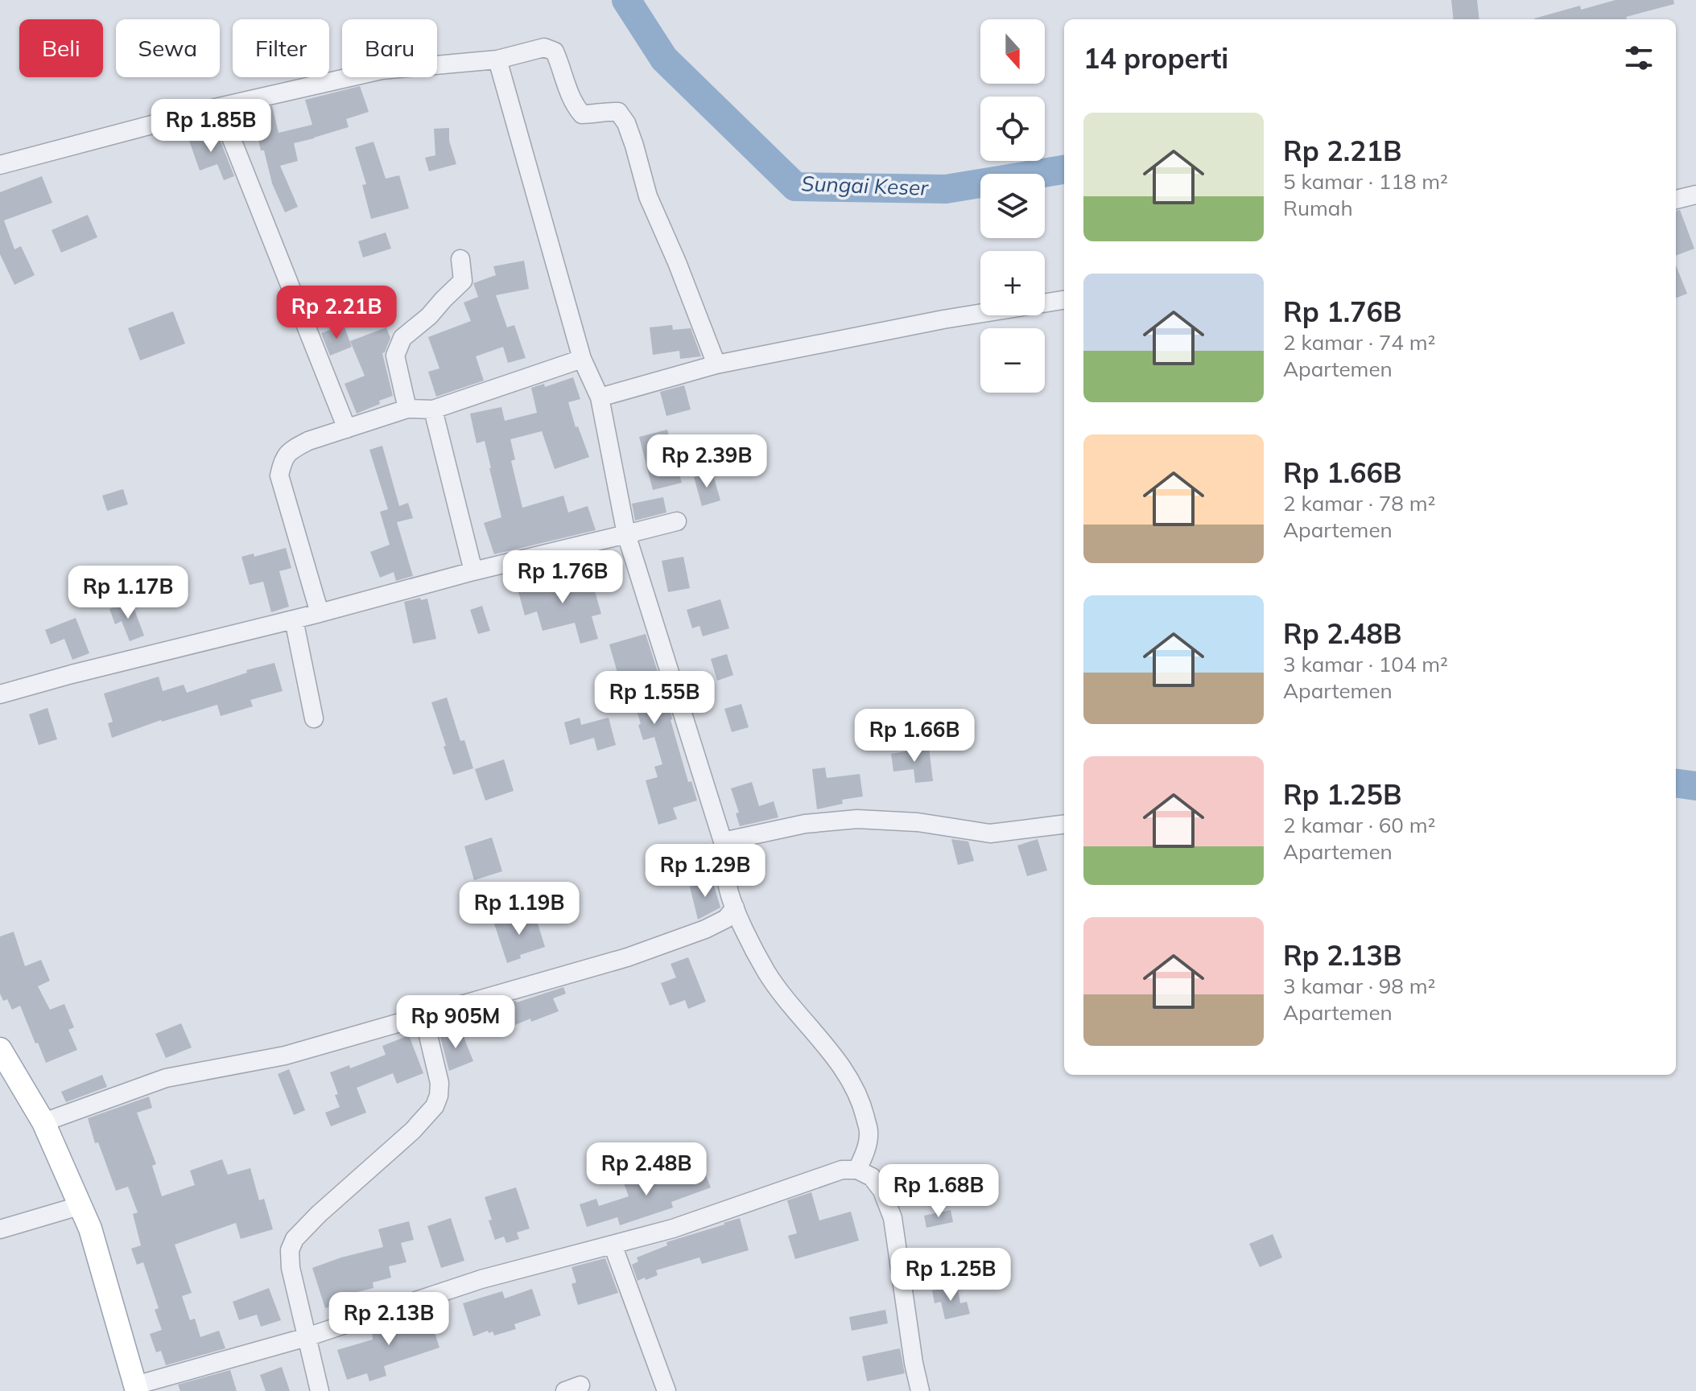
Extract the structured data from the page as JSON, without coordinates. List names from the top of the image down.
{
  "water": ["Sungai Keser"],
  "north": "bottom",
  "page": {
    "map_buttons": ["+", "−"],
    "chip": [
      "Beli",
      "Sewa",
      "Filter",
      "Baru"
    ],
    "heading": "14 properti",
    "list": [
      {
        "name": "Rp 2.21B",
        "note": "5 kamar · 118 m² · Rumah"
      },
      {
        "name": "Rp 1.76B",
        "note": "2 kamar · 74 m² · Apartemen"
      },
      {
        "name": "Rp 1.66B",
        "note": "2 kamar · 78 m² · Apartemen"
      },
      {
        "name": "Rp 2.48B",
        "note": "3 kamar · 104 m² · Apartemen"
      },
      {
        "name": "Rp 1.25B",
        "note": "2 kamar · 60 m² · Apartemen"
      },
      {
        "name": "Rp 2.13B",
        "note": "3 kamar · 98 m² · Apartemen"
      }
    ],
    "price": [
      "Rp 1.85B",
      "Rp 2.21B",
      "Rp 2.39B",
      "Rp 1.76B",
      "Rp 1.17B",
      "Rp 1.55B",
      "Rp 1.66B",
      "Rp 1.29B",
      "Rp 1.19B",
      "Rp 905M",
      "Rp 2.48B",
      "Rp 1.68B",
      "Rp 1.25B",
      "Rp 2.13B"
    ]
  }
}
